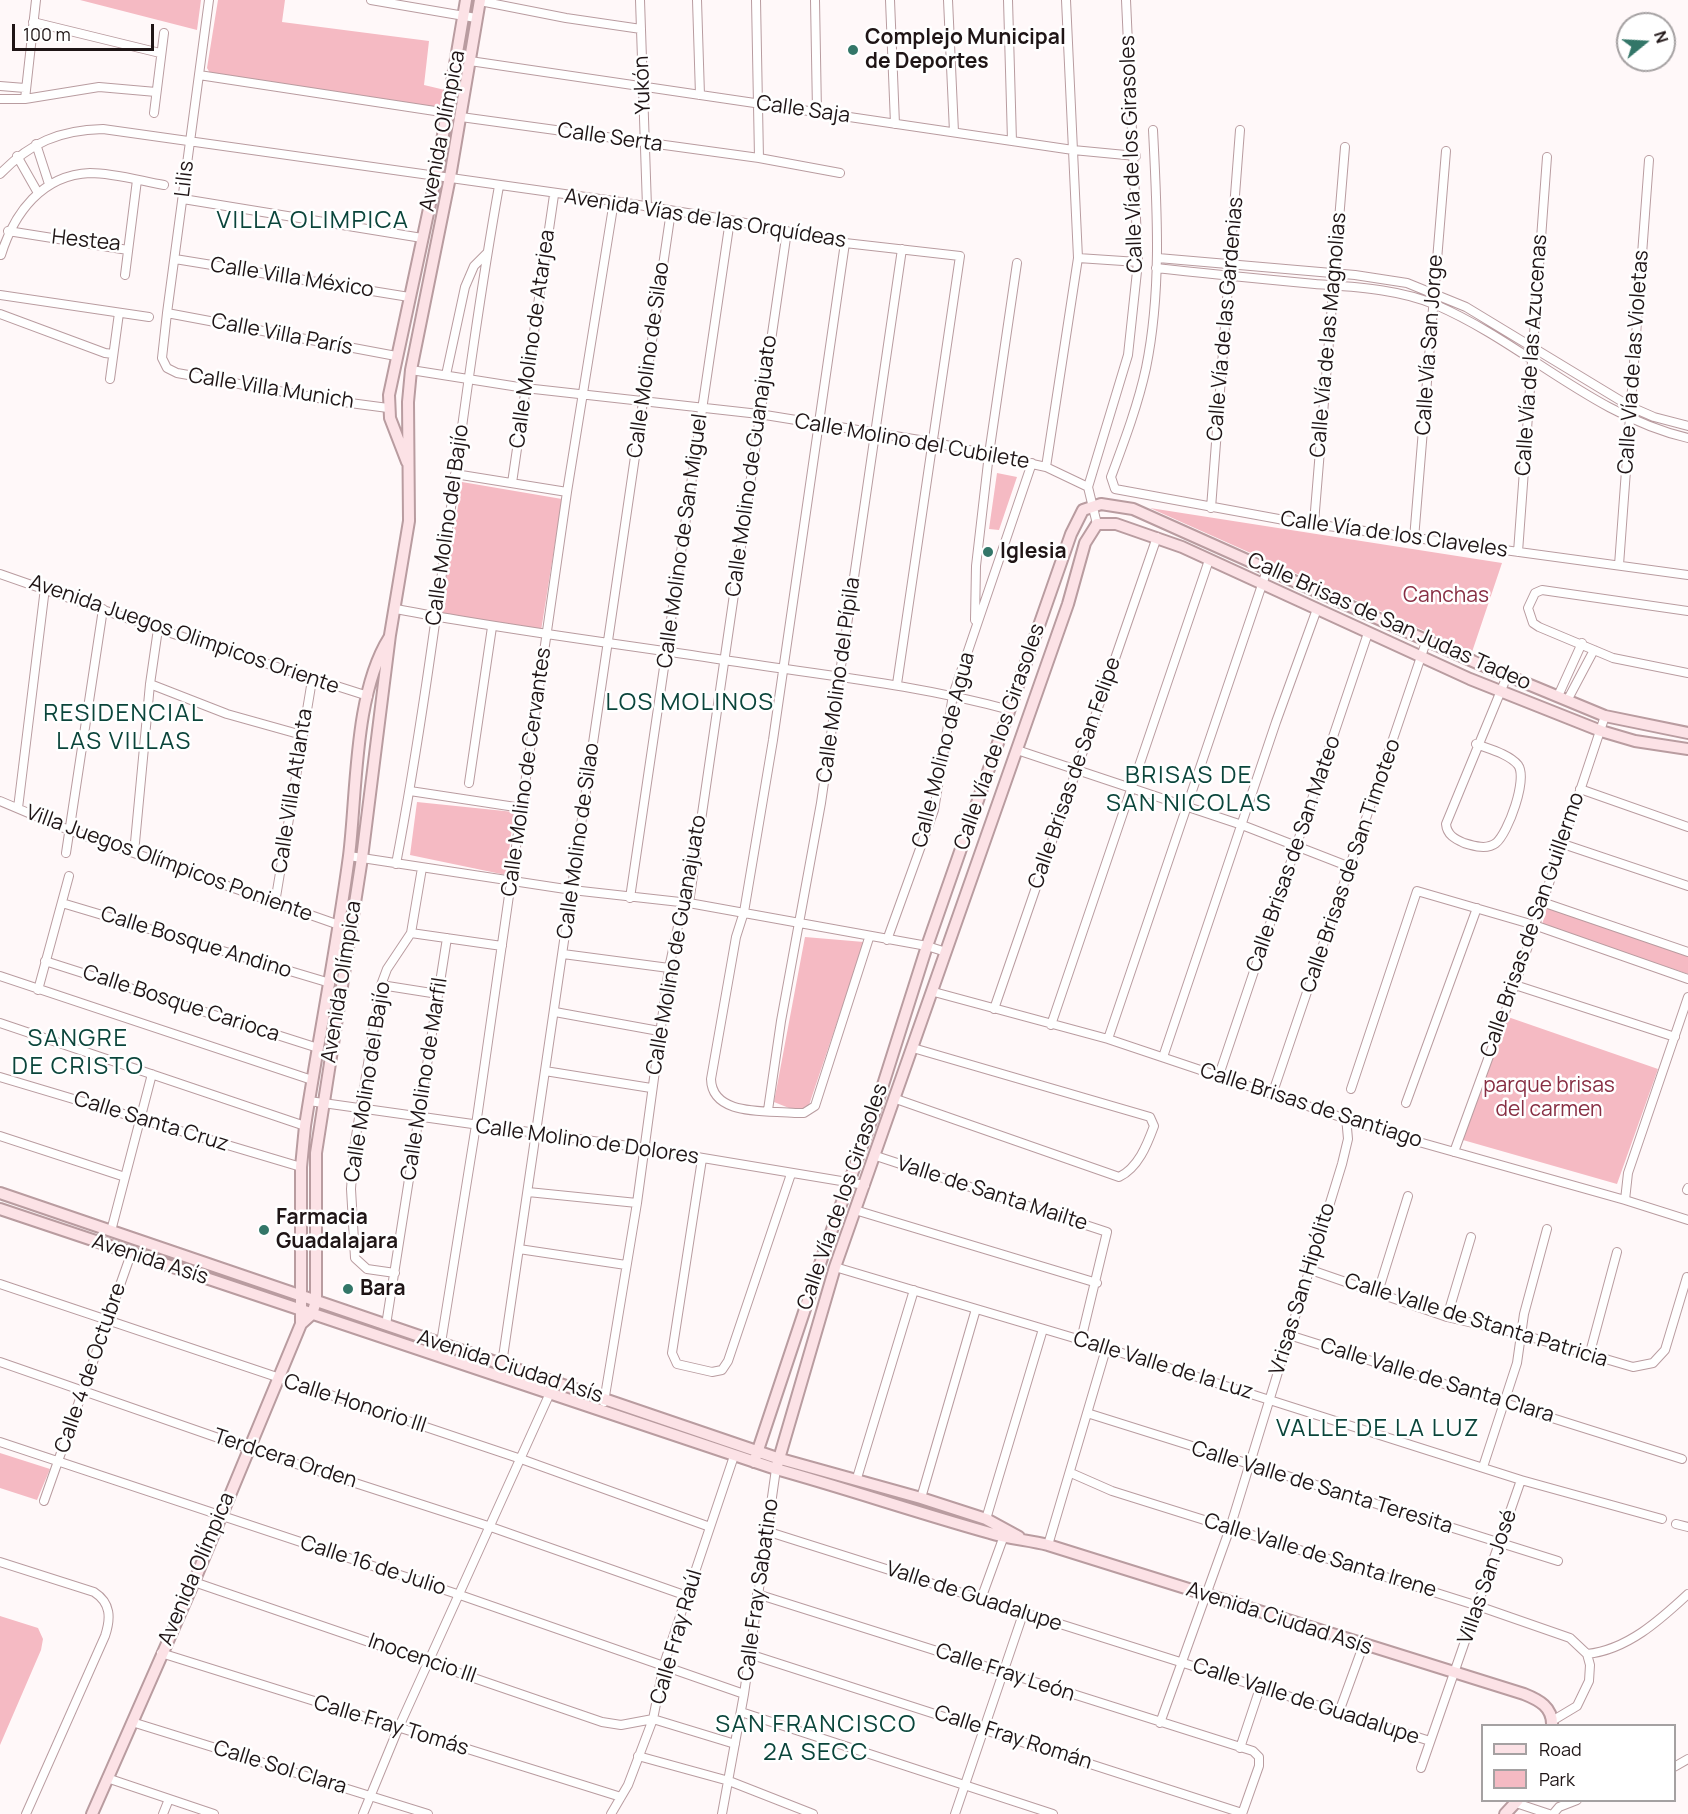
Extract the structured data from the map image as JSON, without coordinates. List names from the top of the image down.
{
  "streets": {
    "street": [
      "Yukón",
      "Calle Saja",
      "Avenida Olímpica",
      "Calle Serta",
      "Calle Vía de los Girasoles",
      "Lilis",
      "Avenida Vías de las Orquídeas",
      "Hestea",
      "Calle Villa México",
      "Calle Vía de las Gardenias",
      "Calle Villa París",
      "Calle Vía de las Magnolias",
      "Calle Molino de Atarjea",
      "Calle Vía San Jorge",
      "Calle Vía de las Azucenas",
      "Calle Molino de Silao",
      "Calle Vía de las Violetas",
      "Calle Villa Munich",
      "Calle Molino del Cubilete",
      "Calle Molino de Guanajuato",
      "Calle Molino del Bajío",
      "Calle Vía de los Claveles",
      "Calle Molino de San Miguel",
      "Calle Brisas de San Judas Tadeo",
      "Avenida Juegos Olimpicos Oriente",
      "Calle Molino del Pípila",
      "Calle Molino de Agua",
      "Calle Molino de Cervantes",
      "Calle Brisas de San Felipe",
      "Calle Villa Atlanta",
      "Calle Brisas de San Mateo",
      "Villa Juegos Olímpicos Poniente",
      "Calle Brisas de San Timoteo",
      "Calle Brisas de San Guillermo",
      "Calle Bosque Andino",
      "Calle Bosque Carioca",
      "Calle Molino de Marfil",
      "Calle Brisas de Santiago",
      "Calle Santa Cruz",
      "Calle Molino de Dolores",
      "Valle de Santa Mailte",
      "Avenida Asís",
      "Vrisas San Hipólito",
      "Calle Valle de Stanta Patricia",
      "Calle Valle de la Luz",
      "Avenida Ciudad Asís",
      "Calle 4 de Octubre",
      "Calle Valle de Santa Clara",
      "Calle Honorio III",
      "Terdcera Orden",
      "Calle Valle de Santa Teresita",
      "Calle Valle de Santa Irene",
      "Calle 16 de Julio",
      "Villas San José",
      "Calle Fray Sabatino",
      "Valle de Guadalupe",
      "Calle Fray Raúl",
      "Inocencio III",
      "Calle Fray León",
      "Calle Valle de Guadalupe",
      "Calle Fray Tomás",
      "Calle Fray Román",
      "Calle Sol Clara"
    ]
  },
  "crossings": [
    ["Yukón", "Calle Saja"],
    ["Yukón", "Calle Serta"],
    ["Yukón", "Avenida Vías de las Orquídeas"],
    ["Calle Saja", "Avenida Olímpica"],
    ["Calle Saja", "Calle Vía de los Girasoles"],
    ["Avenida Olímpica", "Calle Serta"],
    ["Avenida Olímpica", "Avenida Vías de las Orquídeas"],
    ["Avenida Olímpica", "Calle Villa México"],
    ["Avenida Olímpica", "Calle Villa París"],
    ["Avenida Olímpica", "Calle Villa Munich"],
    ["Avenida Olímpica", "Calle Molino del Cubilete"],
    ["Avenida Olímpica", "Avenida Juegos Olimpicos Oriente"],
    ["Avenida Olímpica", "Villa Juegos Olímpicos Poniente"],
    ["Avenida Olímpica", "Calle Bosque Andino"],
    ["Avenida Olímpica", "Calle Bosque Carioca"],
    ["Avenida Olímpica", "Calle Santa Cruz"],
    ["Avenida Olímpica", "Calle Molino de Dolores"],
    ["Avenida Olímpica", "Avenida Asís"],
    ["Avenida Olímpica", "Avenida Ciudad Asís"],
    ["Avenida Olímpica", "Calle Honorio III"],
    ["Avenida Olímpica", "Terdcera Orden"],
    ["Avenida Olímpica", "Calle 16 de Julio"],
    ["Avenida Olímpica", "Inocencio III"],
    ["Avenida Olímpica", "Calle Fray Tomás"],
    ["Avenida Olímpica", "Calle Sol Clara"],
    ["Calle Vía de los Girasoles", "Calle Molino del Cubilete"],
    ["Calle Vía de los Girasoles", "Calle Brisas de San Judas Tadeo"],
    ["Calle Vía de los Girasoles", "Calle Brisas de Santiago"],
    ["Calle Vía de los Girasoles", "Calle Molino de Dolores"],
    ["Calle Vía de los Girasoles", "Valle de Santa Mailte"],
    ["Calle Vía de los Girasoles", "Calle Valle de la Luz"],
    ["Calle Vía de los Girasoles", "Avenida Ciudad Asís"],
    ["Calle Vía de los Girasoles", "Calle Fray Sabatino"],
    ["Lilis", "Avenida Vías de las Orquídeas"],
    ["Lilis", "Calle Villa México"],
    ["Lilis", "Calle Villa París"],
    ["Lilis", "Calle Villa Munich"],
    ["Avenida Vías de las Orquídeas", "Calle Molino de Atarjea"],
    ["Avenida Vías de las Orquídeas", "Calle Molino de Silao"],
    ["Avenida Vías de las Orquídeas", "Calle Molino del Cubilete"],
    ["Avenida Vías de las Orquídeas", "Calle Molino de Guanajuato"],
    ["Avenida Vías de las Orquídeas", "Calle Molino del Bajío"],
    ["Avenida Vías de las Orquídeas", "Calle Molino de San Miguel"],
    ["Avenida Vías de las Orquídeas", "Calle Molino del Pípila"],
    ["Avenida Vías de las Orquídeas", "Calle Molino de Cervantes"],
    ["Calle Vía de las Gardenias", "Calle Vía de los Claveles"],
    ["Calle Vía de las Magnolias", "Calle Vía de los Claveles"],
    ["Calle Molino de Atarjea", "Calle Molino del Cubilete"],
    ["Calle Vía San Jorge", "Calle Vía de los Claveles"],
    ["Calle Vía de las Azucenas", "Calle Vía de los Claveles"],
    ["Calle Molino de Silao", "Calle Molino del Cubilete"],
    ["Calle Molino de Silao", "Calle Molino de Dolores"],
    ["Calle Molino de Silao", "Avenida Ciudad Asís"],
    ["Calle Vía de las Violetas", "Calle Vía de los Claveles"],
    ["Calle Molino del Cubilete", "Calle Molino de Guanajuato"],
    ["Calle Molino del Cubilete", "Calle Molino del Bajío"],
    ["Calle Molino del Cubilete", "Calle Molino de San Miguel"],
    ["Calle Molino del Cubilete", "Calle Molino del Pípila"],
    ["Calle Molino del Cubilete", "Calle Molino de Agua"],
    ["Calle Molino del Cubilete", "Calle Molino de Cervantes"],
    ["Calle Molino de Guanajuato", "Calle Molino de Dolores"],
    ["Calle Molino de Guanajuato", "Avenida Ciudad Asís"],
    ["Calle Molino del Bajío", "Calle Molino de Marfil"],
    ["Calle Molino del Bajío", "Calle Molino de Dolores"],
    ["Calle Brisas de San Judas Tadeo", "Calle Brisas de San Felipe"],
    ["Calle Brisas de San Judas Tadeo", "Calle Brisas de San Mateo"],
    ["Calle Brisas de San Judas Tadeo", "Calle Brisas de San Timoteo"],
    ["Calle Brisas de San Judas Tadeo", "Calle Brisas de San Guillermo"],
    ["Avenida Juegos Olimpicos Oriente", "Calle Villa Atlanta"],
    ["Calle Molino de Cervantes", "Calle Molino de Dolores"],
    ["Calle Molino de Cervantes", "Avenida Ciudad Asís"],
    ["Calle Brisas de San Felipe", "Calle Brisas de Santiago"],
    ["Calle Villa Atlanta", "Villa Juegos Olímpicos Poniente"],
    ["Calle Brisas de San Mateo", "Calle Brisas de Santiago"],
    ["Calle Brisas de San Timoteo", "Calle Brisas de Santiago"],
    ["Calle Brisas de San Guillermo", "Calle Brisas de Santiago"],
    ["Calle Molino de Marfil", "Calle Molino de Dolores"],
    ["Calle Molino de Marfil", "Avenida Ciudad Asís"],
    ["Calle Brisas de Santiago", "Vrisas San Hipólito"],
    ["Avenida Asís", "Avenida Ciudad Asís"],
    ["Avenida Asís", "Calle 4 de Octubre"],
    ["Vrisas San Hipólito", "Calle Valle de Stanta Patricia"],
    ["Vrisas San Hipólito", "Calle Valle de la Luz"],
    ["Vrisas San Hipólito", "Avenida Ciudad Asís"],
    ["Vrisas San Hipólito", "Calle Valle de Santa Clara"],
    ["Vrisas San Hipólito", "Calle Valle de Santa Teresita"],
    ["Vrisas San Hipólito", "Calle Valle de Santa Irene"],
    ["Vrisas San Hipólito", "Valle de Guadalupe"],
    ["Vrisas San Hipólito", "Calle Fray León"],
    ["Vrisas San Hipólito", "Calle Valle de Guadalupe"],
    ["Calle Valle de la Luz", "Villas San José"],
    ["Avenida Ciudad Asís", "Villas San José"],
    ["Avenida Ciudad Asís", "Calle Fray Sabatino"],
    ["Avenida Ciudad Asís", "Calle Fray Raúl"],
    ["Calle 4 de Octubre", "Calle Honorio III"],
    ["Calle 4 de Octubre", "Terdcera Orden"],
    ["Calle 4 de Octubre", "Calle 16 de Julio"],
    ["Calle Honorio III", "Calle Fray Raúl"],
    ["Terdcera Orden", "Calle Fray Raúl"],
    ["Calle Valle de Santa Teresita", "Villas San José"],
    ["Calle Valle de Santa Irene", "Villas San José"],
    ["Calle 16 de Julio", "Calle Fray Sabatino"],
    ["Calle 16 de Julio", "Calle Fray Raúl"],
    ["Villas San José", "Calle Valle de Guadalupe"],
    ["Calle Fray Sabatino", "Valle de Guadalupe"],
    ["Calle Fray Sabatino", "Calle Fray León"],
    ["Calle Fray Sabatino", "Calle Fray Román"],
    ["Valle de Guadalupe", "Calle Valle de Guadalupe"],
    ["Calle Fray Raúl", "Inocencio III"],
    ["Calle Fray Raúl", "Calle Fray Tomás"],
    ["Calle Fray León", "Calle Fray Román"]
  ],
  "districts": [
    "VILLA OLIMPICA",
    "LOS MOLINOS",
    "RESIDENCIAL LAS VILLAS",
    "BRISAS DE SAN NICOLAS",
    "SANGRE DE CRISTO",
    "VALLE DE LA LUZ",
    "SAN FRANCISCO 2A SECC"
  ],
  "parks": ["Canchas", "parque brisas del carmen"],
  "places": [
    "Complejo Municipal de Deportes",
    "Iglesia",
    "Farmacia Guadalajara",
    "Bara"
  ],
  "legend": ["Road", "Park"],
  "scale_bar": "100 m",
  "north": "right"
}
